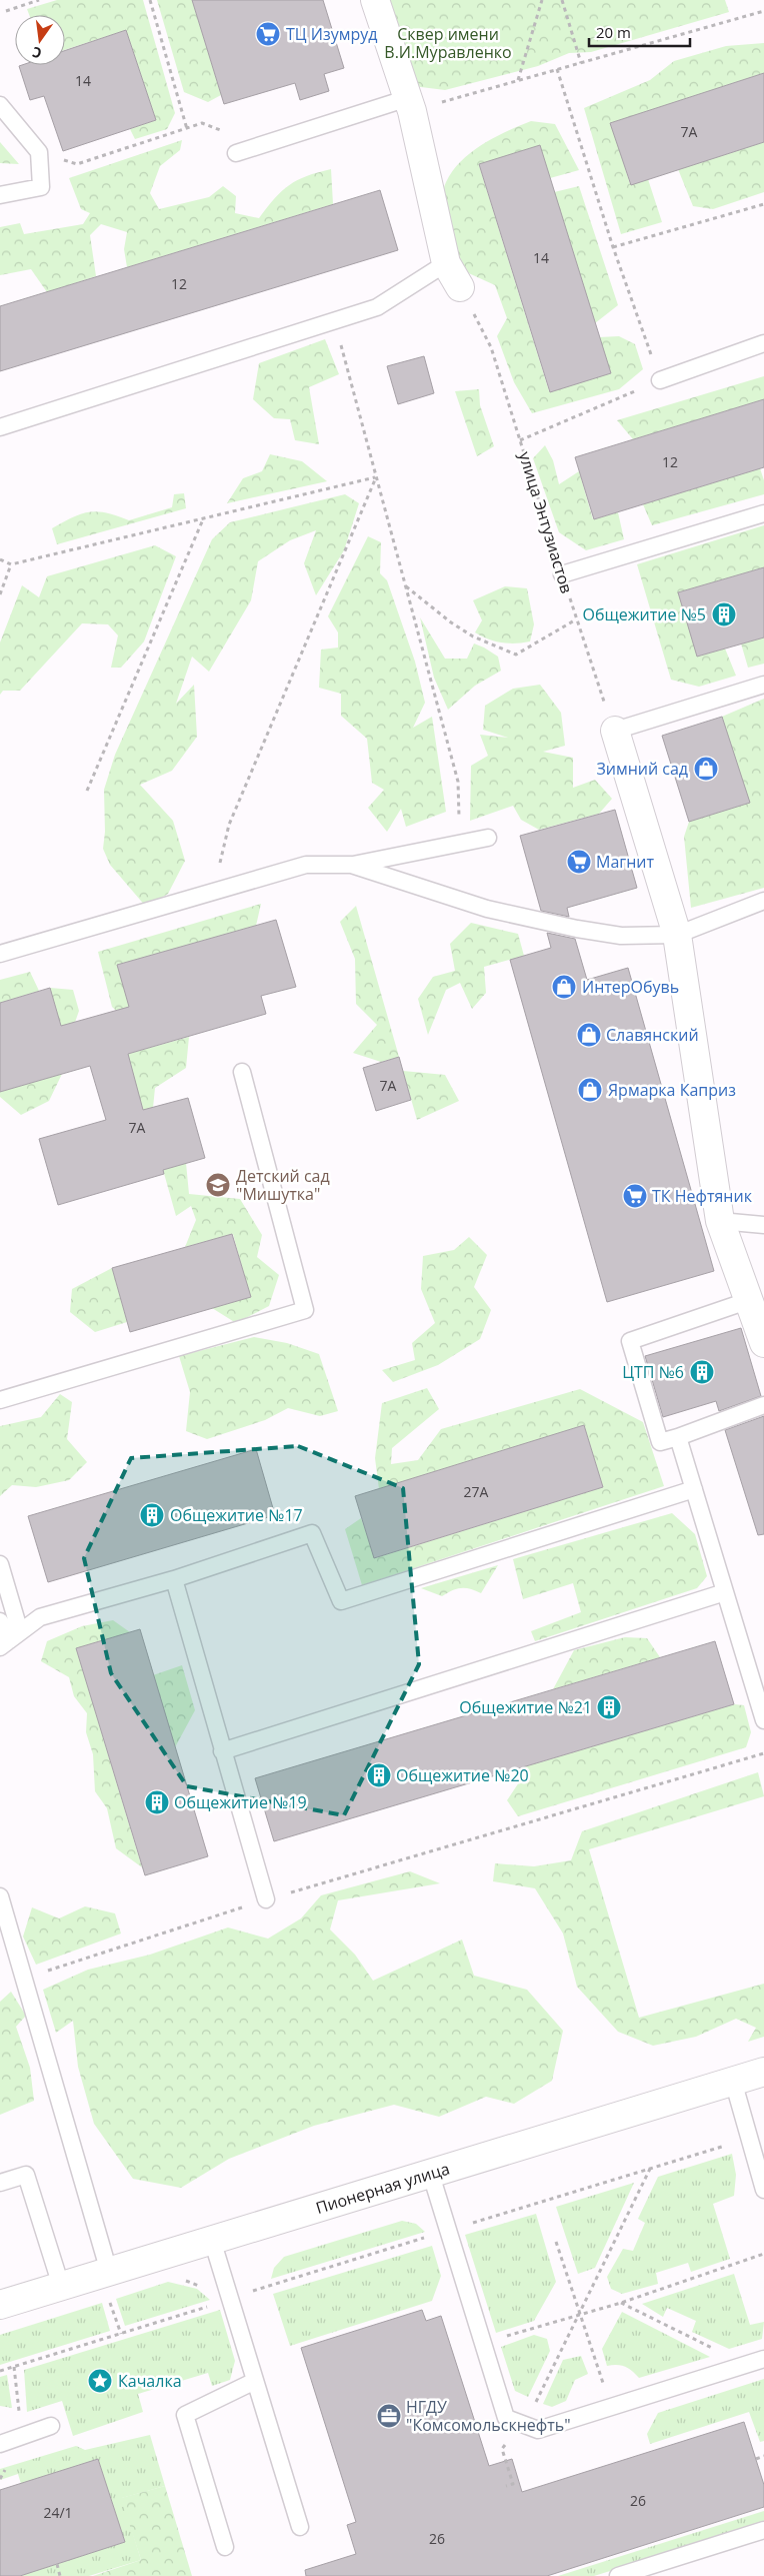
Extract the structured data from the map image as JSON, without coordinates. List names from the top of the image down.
{
  "streets": {
    "street": ["Пионерная улица"],
    "path": ["улица Энтузиастов"]
  },
  "parks": ["Сквер имени В.И.Муравленко"],
  "places": {
    "supermarket": ["ТЦ Изумруд", "Магнит", "ТК Нефтяник"],
    "building": [
      "Общежитие №5",
      "ЦТП №6",
      "Общежитие №17",
      "Общежитие №21",
      "Общежитие №20",
      "Общежитие №19"
    ],
    "shop": [
      "Зимний сад",
      "ИнтерОбувь",
      "Славянский",
      "Ярмарка Каприз"
    ],
    "school or university": ["Детский сад \"Мишутка\""],
    "place": ["Качалка"],
    "office": ["НГДУ \"Комсомольскнефть\""]
  },
  "house_numbers": [
    "14",
    "7А",
    "14",
    "12",
    "12",
    "7А",
    "7А",
    "27А",
    "26",
    "24/1",
    "26"
  ],
  "scale_bar": "20 m",
  "north": "bottom"
}
